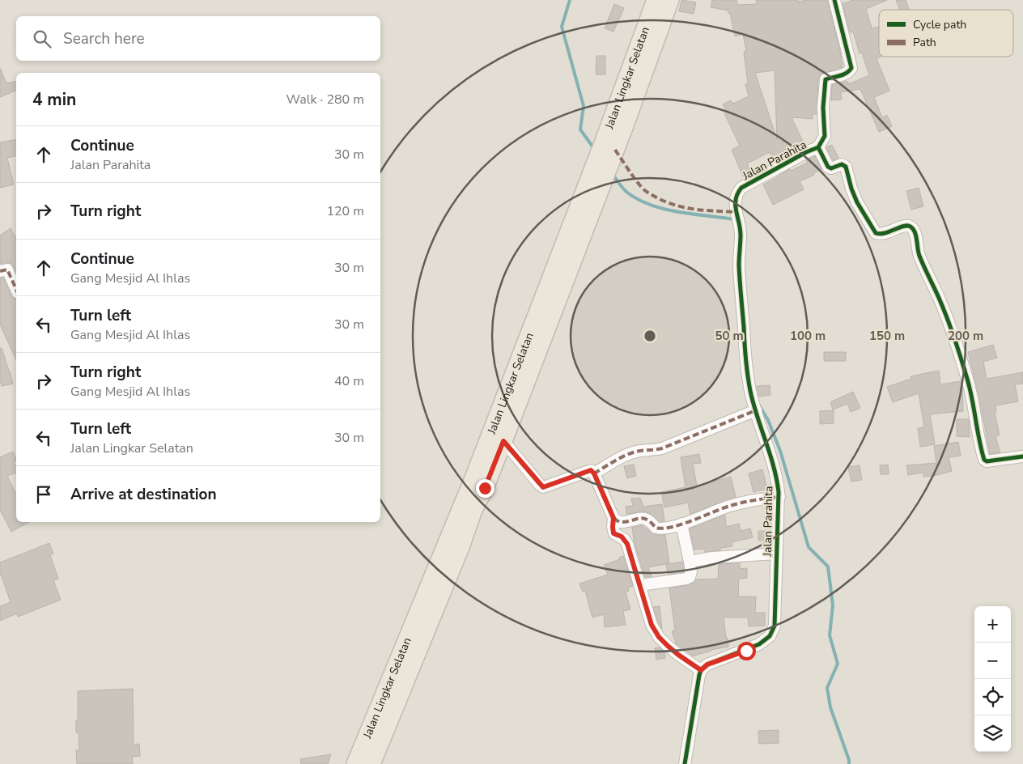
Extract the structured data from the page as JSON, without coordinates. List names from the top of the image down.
{
  "streets": {
    "main road": ["Jalan Lingkar Selatan"],
    "street": ["Jalan Parahita"]
  },
  "legend": ["Cycle path", "Path"],
  "page": {
    "search": "Search here",
    "heading": ["4 min", "Walk · 280 m"],
    "list": [
      ["Continue", "Jalan Parahita", "30 m"],
      ["Turn right", "120 m"],
      ["Continue", "Gang Mesjid Al Ihlas", "30 m"],
      ["Turn left", "Gang Mesjid Al Ihlas", "30 m"],
      ["Turn right", "Gang Mesjid Al Ihlas", "40 m"],
      ["Turn left", "Jalan Lingkar Selatan", "30 m"],
      "Arrive at destination"
    ],
    "map_buttons": ["+", "−"]
  },
  "rings": [
    "50 m",
    "100 m",
    "150 m",
    "200 m"
  ]
}
